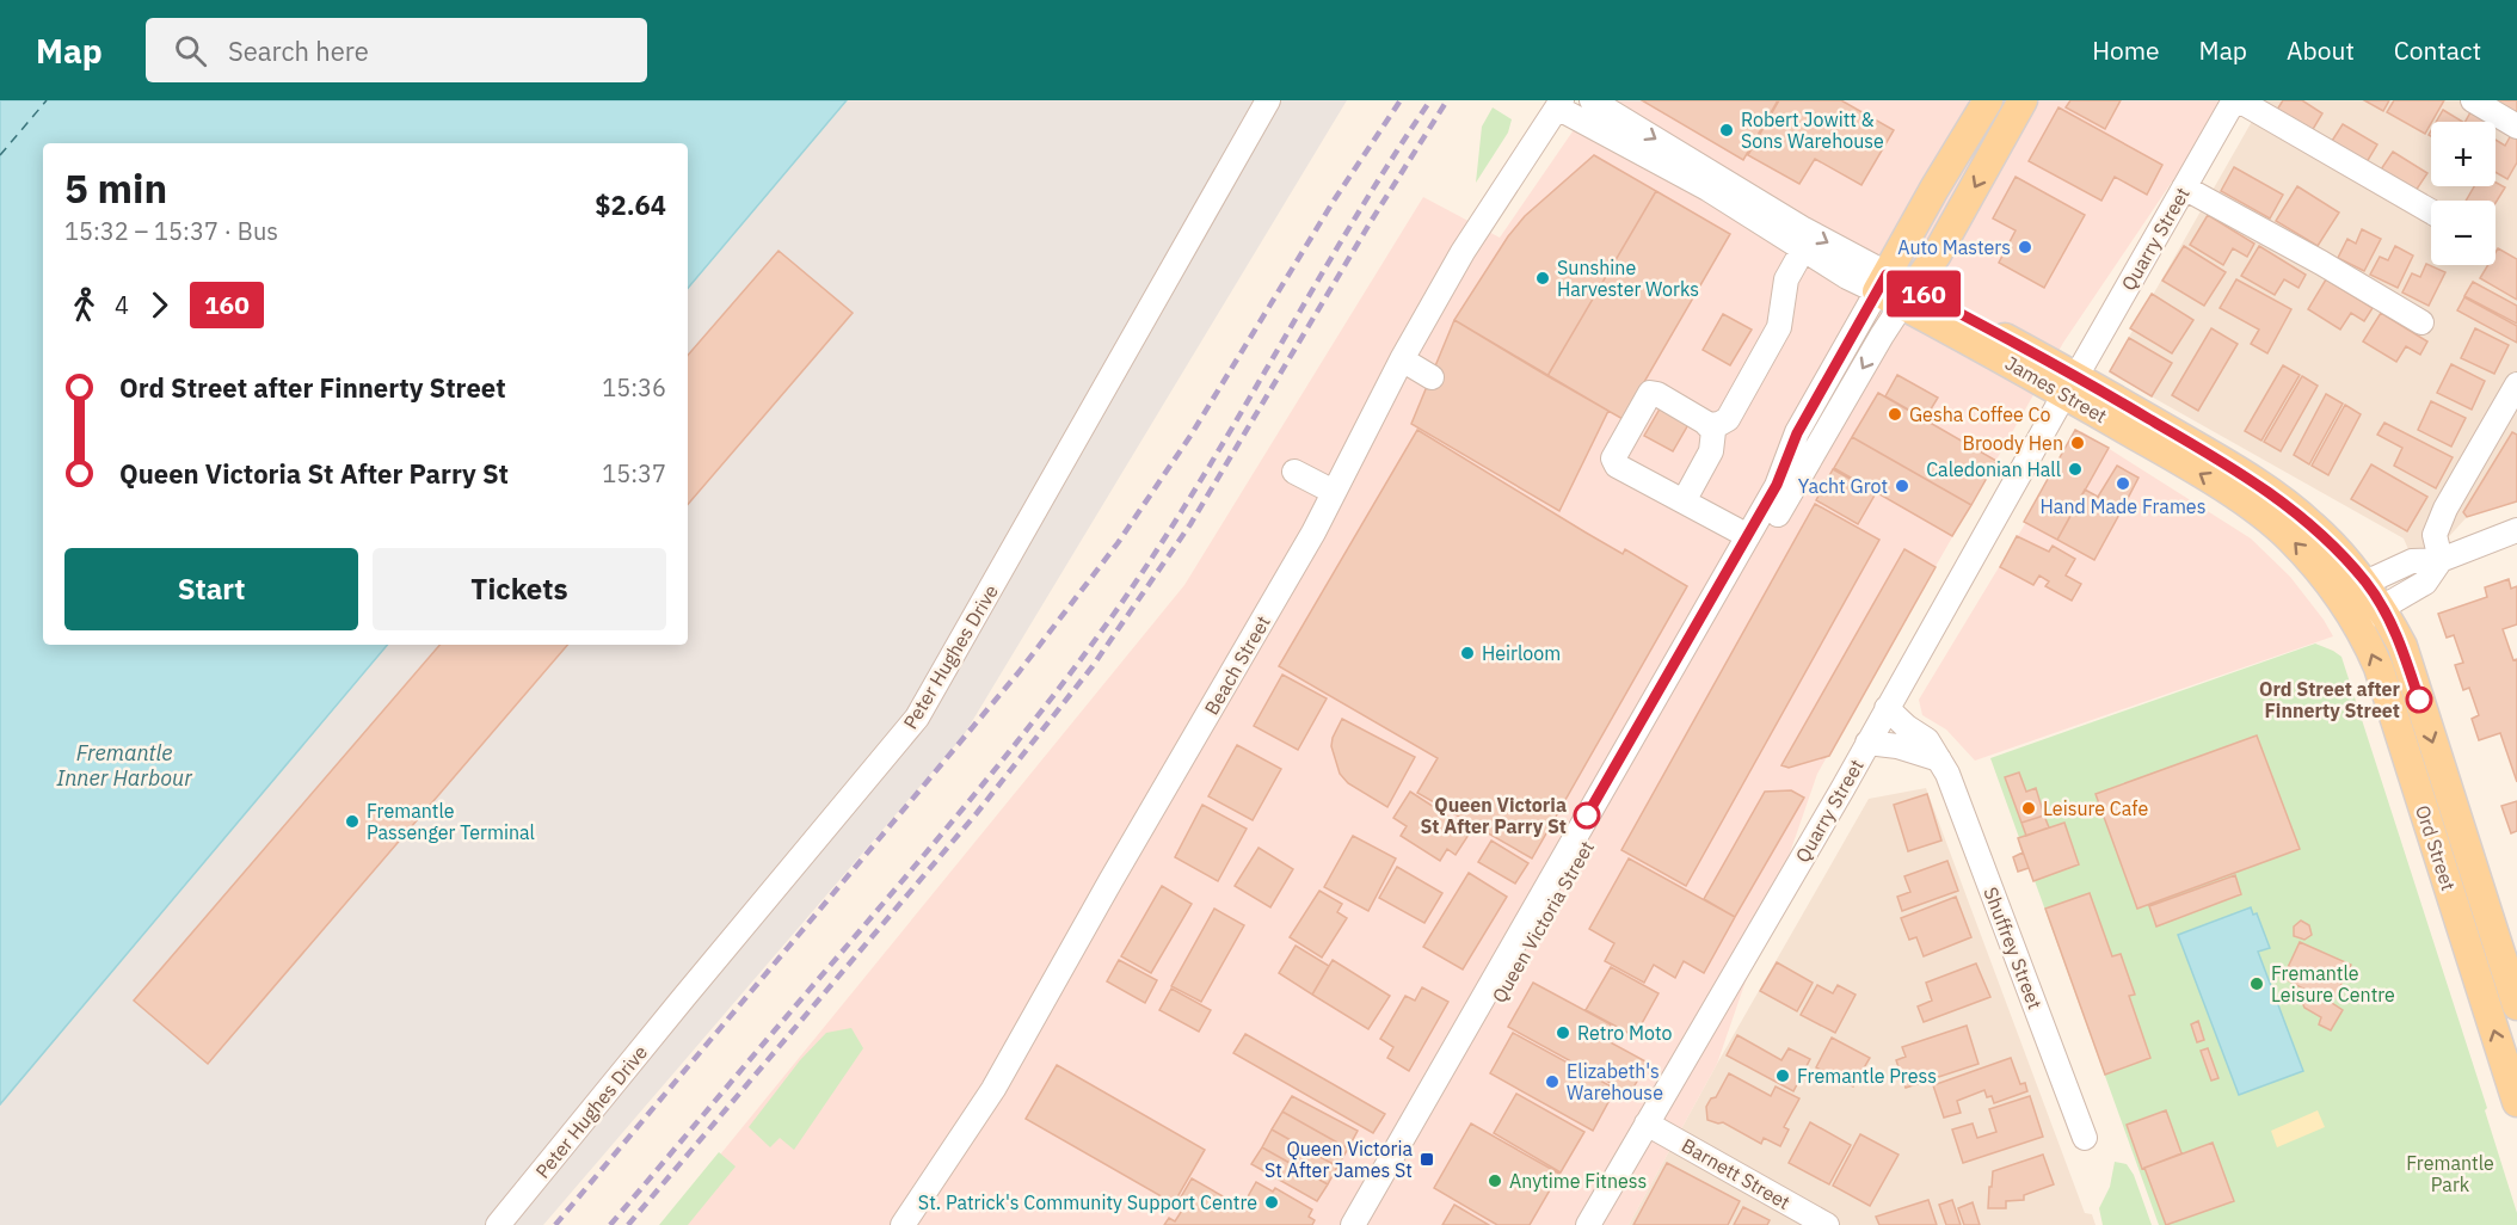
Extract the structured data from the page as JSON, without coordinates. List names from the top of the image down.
{
  "streets": {
    "main road": ["James Street", "Ord Street", "Queen Victoria Street"],
    "street": [
      "Quarry Street",
      "Peter Hughes Drive",
      "Beach Street",
      "Shuffrey Street",
      "Barnett Street"
    ]
  },
  "crossings": [
    ["Quarry Street", "James Street"],
    ["Quarry Street", "Shuffrey Street"],
    ["Quarry Street", "Barnett Street"],
    ["James Street", "Beach Street"],
    ["James Street", "Ord Street"],
    ["James Street", "Queen Victoria Street"]
  ],
  "one_way": ["Queen Victoria Street"],
  "water": ["Fremantle Inner Harbour"],
  "parks": ["Fremantle Park"],
  "places": {
    "other": [
      "Robert Jowitt & Sons Warehouse",
      "Auto Masters",
      "Sunshine Harvester Works",
      "Gesha Coffee Co",
      "Broody Hen",
      "Caledonian Hall",
      "Hand Made Frames",
      "Yacht Grot",
      "Heirloom",
      "Ord Street after Finnerty Street",
      "Leisure Cafe",
      "Queen Victoria St After Parry St",
      "Fremantle Passenger Terminal",
      "Fremantle Leisure Centre",
      "Retro Moto",
      "Fremantle Press",
      "Elizabeth's Warehouse",
      "Anytime Fitness",
      "St. Patrick's Community Support Centre"
    ],
    "transit": ["Queen Victoria St After James St"]
  },
  "lines": ["bus line 160"],
  "page": {
    "header": "Map",
    "search": "Search here",
    "nav": [
      "Home",
      "Map",
      "About",
      "Contact"
    ],
    "on_map": "160",
    "map_buttons": ["+", "−"],
    "heading": ["5 min", "15:32 – 15:37 · Bus", "$2.64"],
    "legs": ["4", "160"],
    "list": [
      {
        "name": "Ord Street after Finnerty Street",
        "value": "15:36"
      },
      {
        "name": "Queen Victoria St After Parry St",
        "value": "15:37"
      }
    ],
    "buttons": ["Start", "Tickets"]
  }
}
